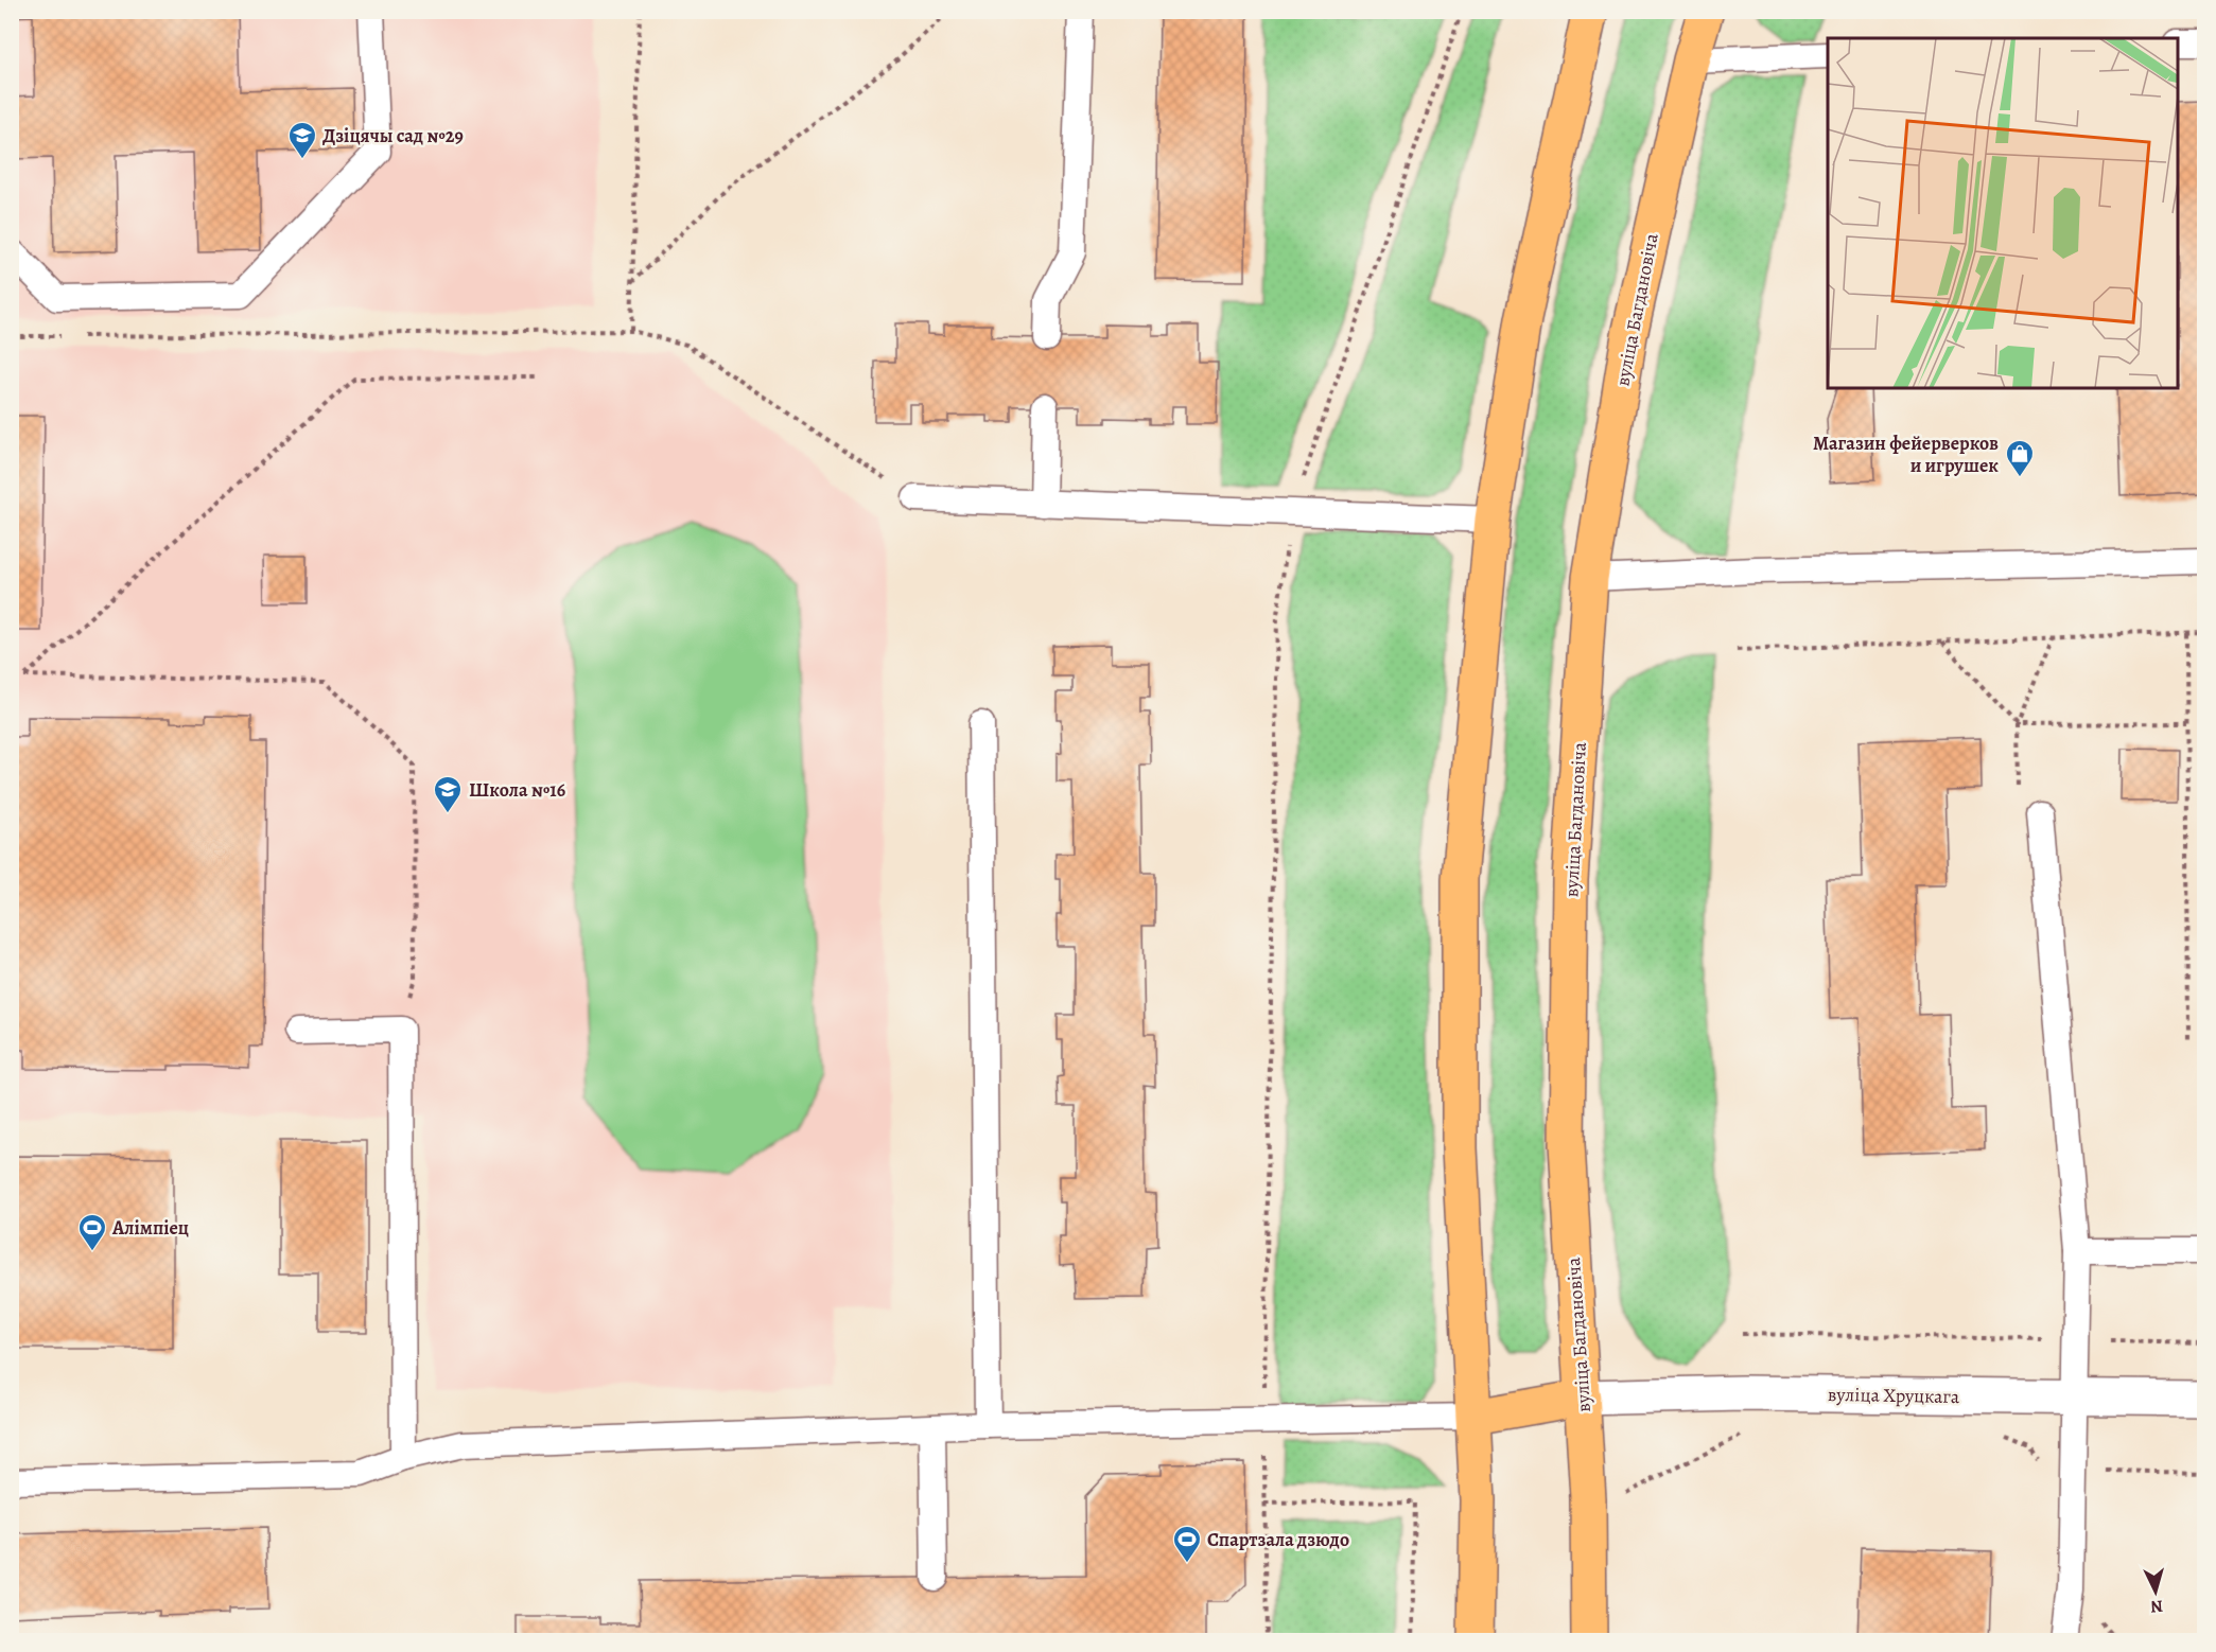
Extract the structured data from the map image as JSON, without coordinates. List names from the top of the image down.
{
  "streets": {
    "main road": ["вуліца Багдановіча"],
    "street": ["вуліца Хруцкага"]
  },
  "crossings": [
    ["вуліца Багдановіча", "вуліца Хруцкага"]
  ],
  "places": {
    "school or university": ["Дзіцячы сад №29", "Школа №16"],
    "shop": ["Магазин фейерверков и игрушек"],
    "sports": ["Алімпіец", "Спартзала дзюдо"]
  },
  "north": "bottom"
}
